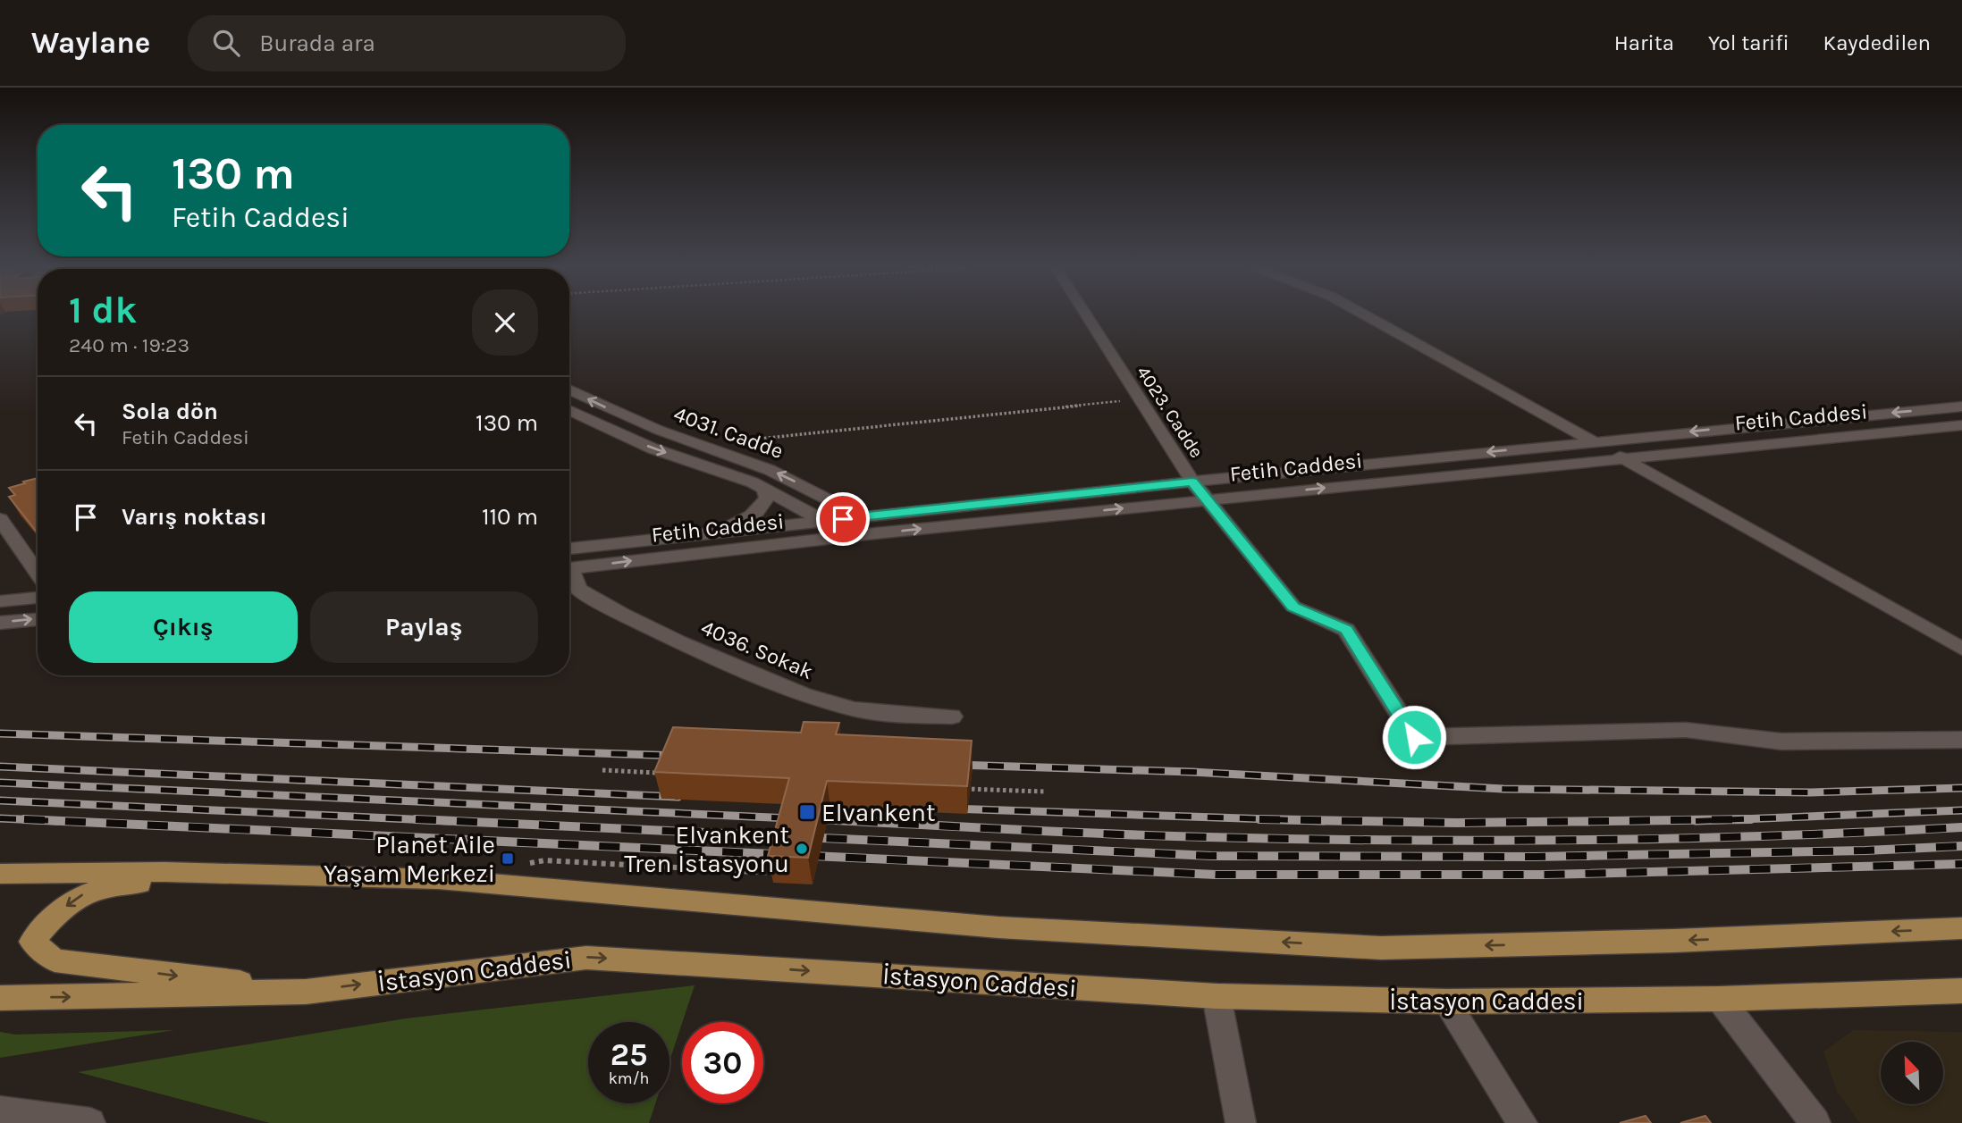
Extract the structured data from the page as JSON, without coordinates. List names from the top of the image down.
{
  "streets": {
    "main road": ["İstasyon Caddesi"],
    "street": [
      "4023. Cadde",
      "Fetih Caddesi",
      "4031. Cadde",
      "4036. Sokak"
    ]
  },
  "crossings": [
    ["4023. Cadde", "Fetih Caddesi"],
    ["Fetih Caddesi", "4031. Cadde"]
  ],
  "places": {
    "transit": ["Elvankent", "Planet Aile Yaşam Merkezi"],
    "other": ["Elvankent Tren İstasyonu"]
  },
  "north": "top left",
  "page": {
    "header": "Waylane",
    "search": "Burada ara",
    "nav": ["Harita", "Yol tarifi", "Kaydedilen"],
    "turn": ["130 m", "Fetih Caddesi"],
    "heading": ["1 dk", "240 m · 19:23"],
    "list": [
      {
        "name": "Sola dön",
        "note": "Fetih Caddesi",
        "value": "130 m"
      },
      {
        "name": "Varış noktası",
        "value": "110 m"
      }
    ],
    "buttons": ["Çıkış", "Paylaş"],
    "speed": "25 km/h",
    "limit": "30"
  }
}
